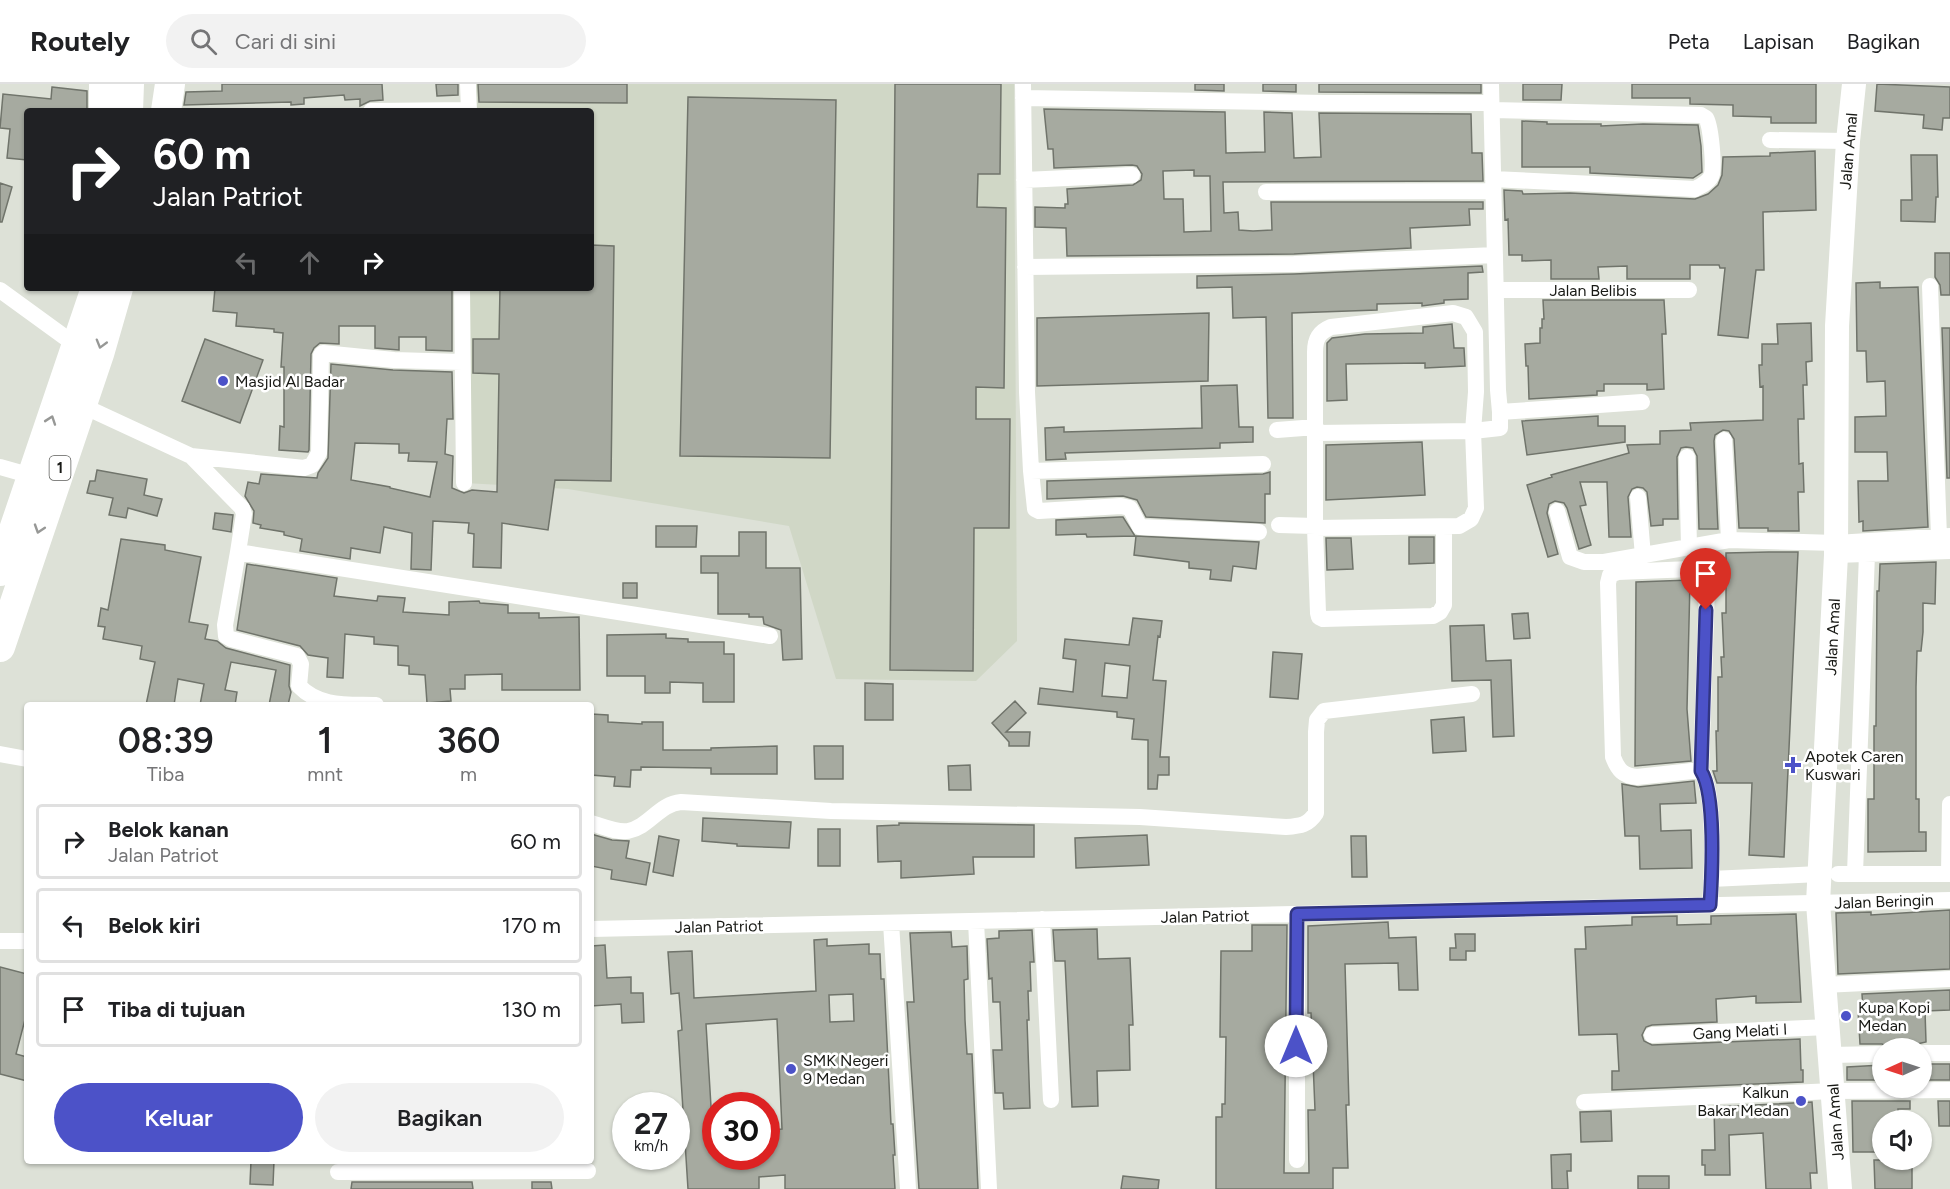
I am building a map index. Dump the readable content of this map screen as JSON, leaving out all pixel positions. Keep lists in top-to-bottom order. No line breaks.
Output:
{"streets":{"highway":["1"],"street":["Jalan Amal","Jalan Belibis","Jalan Beringin","Jalan Patriot","Gang Melati I"]},"crossings":[["Jalan Amal","Jalan Beringin"],["Jalan Amal","Jalan Patriot"],["Jalan Amal","Gang Melati I"],["Jalan Beringin","Jalan Patriot"]],"places":{"other":["Masjid Al Badar","Kupa Kopi Medan","SMK Negeri 9 Medan","Kalkun Bakar Medan"],"health":["Apotek Caren Kuswari"]},"north":"left","page":{"header":"Routely","search":"Cari di sini","nav":["Peta","Lapisan","Bagikan"],"turn":["60 m","Jalan Patriot"],"eta":["08:39","Tiba","1","mnt","360","m"],"list":[{"name":"Belok kanan","note":"Jalan Patriot","value":"60 m"},{"name":"Belok kiri","value":"170 m"},{"name":"Tiba di tujuan","value":"130 m"}],"buttons":["Keluar","Bagikan"],"speed":"27 km/h","limit":"30"}}
